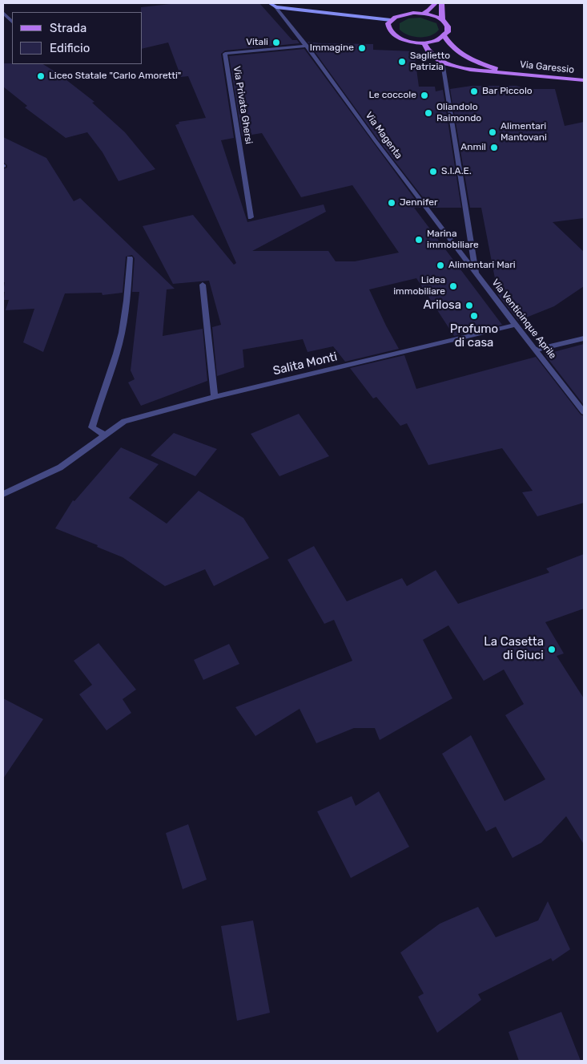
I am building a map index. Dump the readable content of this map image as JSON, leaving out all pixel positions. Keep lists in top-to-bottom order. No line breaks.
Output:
{"streets":{"main road":["Via Garessio"],"street":["Via Privata Ghersi","Via Magenta","Via Venticinque Aprile","Salita Monti"]},"crossings":[["Via Garessio","Via Venticinque Aprile"],["Via Privata Ghersi","Via Magenta"],["Via Magenta","Via Venticinque Aprile"],["Via Venticinque Aprile","Salita Monti"]],"places":["Vitali","Immagine","Saglietto Patrizia","Liceo Statale \"Carlo Amoretti\"","Bar Piccolo","Le coccole","Oliandolo Raimondo","Alimentari Mantovani","Anmil","S.I.A.E.","Jennifer","Marina immobiliare","Alimentari Mari","Lidea immobiliare","Arilosa","Profumo di casa","La Casetta di Giuci"],"legend":["Strada","Edificio"]}
